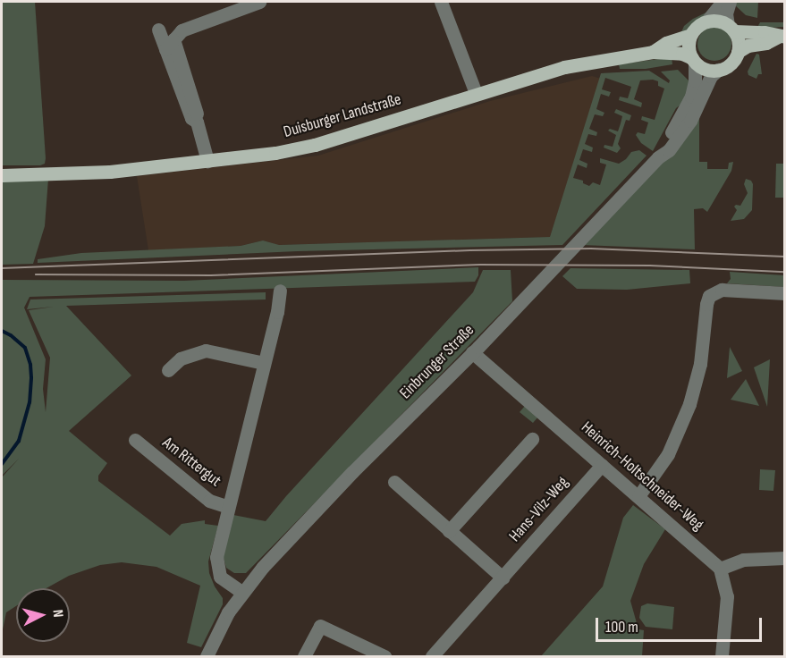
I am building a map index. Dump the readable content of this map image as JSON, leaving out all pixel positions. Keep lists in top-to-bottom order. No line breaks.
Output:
{"streets":{"main road":["Duisburger Landstraße"],"street":["Einbrunger Straße","Am Rittergut","Heinrich-Holtschneider-Weg","Hans-Vilz-Weg"]},"crossings":[["Duisburger Landstraße","Einbrunger Straße"],["Einbrunger Straße","Heinrich-Holtschneider-Weg"],["Heinrich-Holtschneider-Weg","Hans-Vilz-Weg"]],"scale_bar":"100 m","north":"right"}
